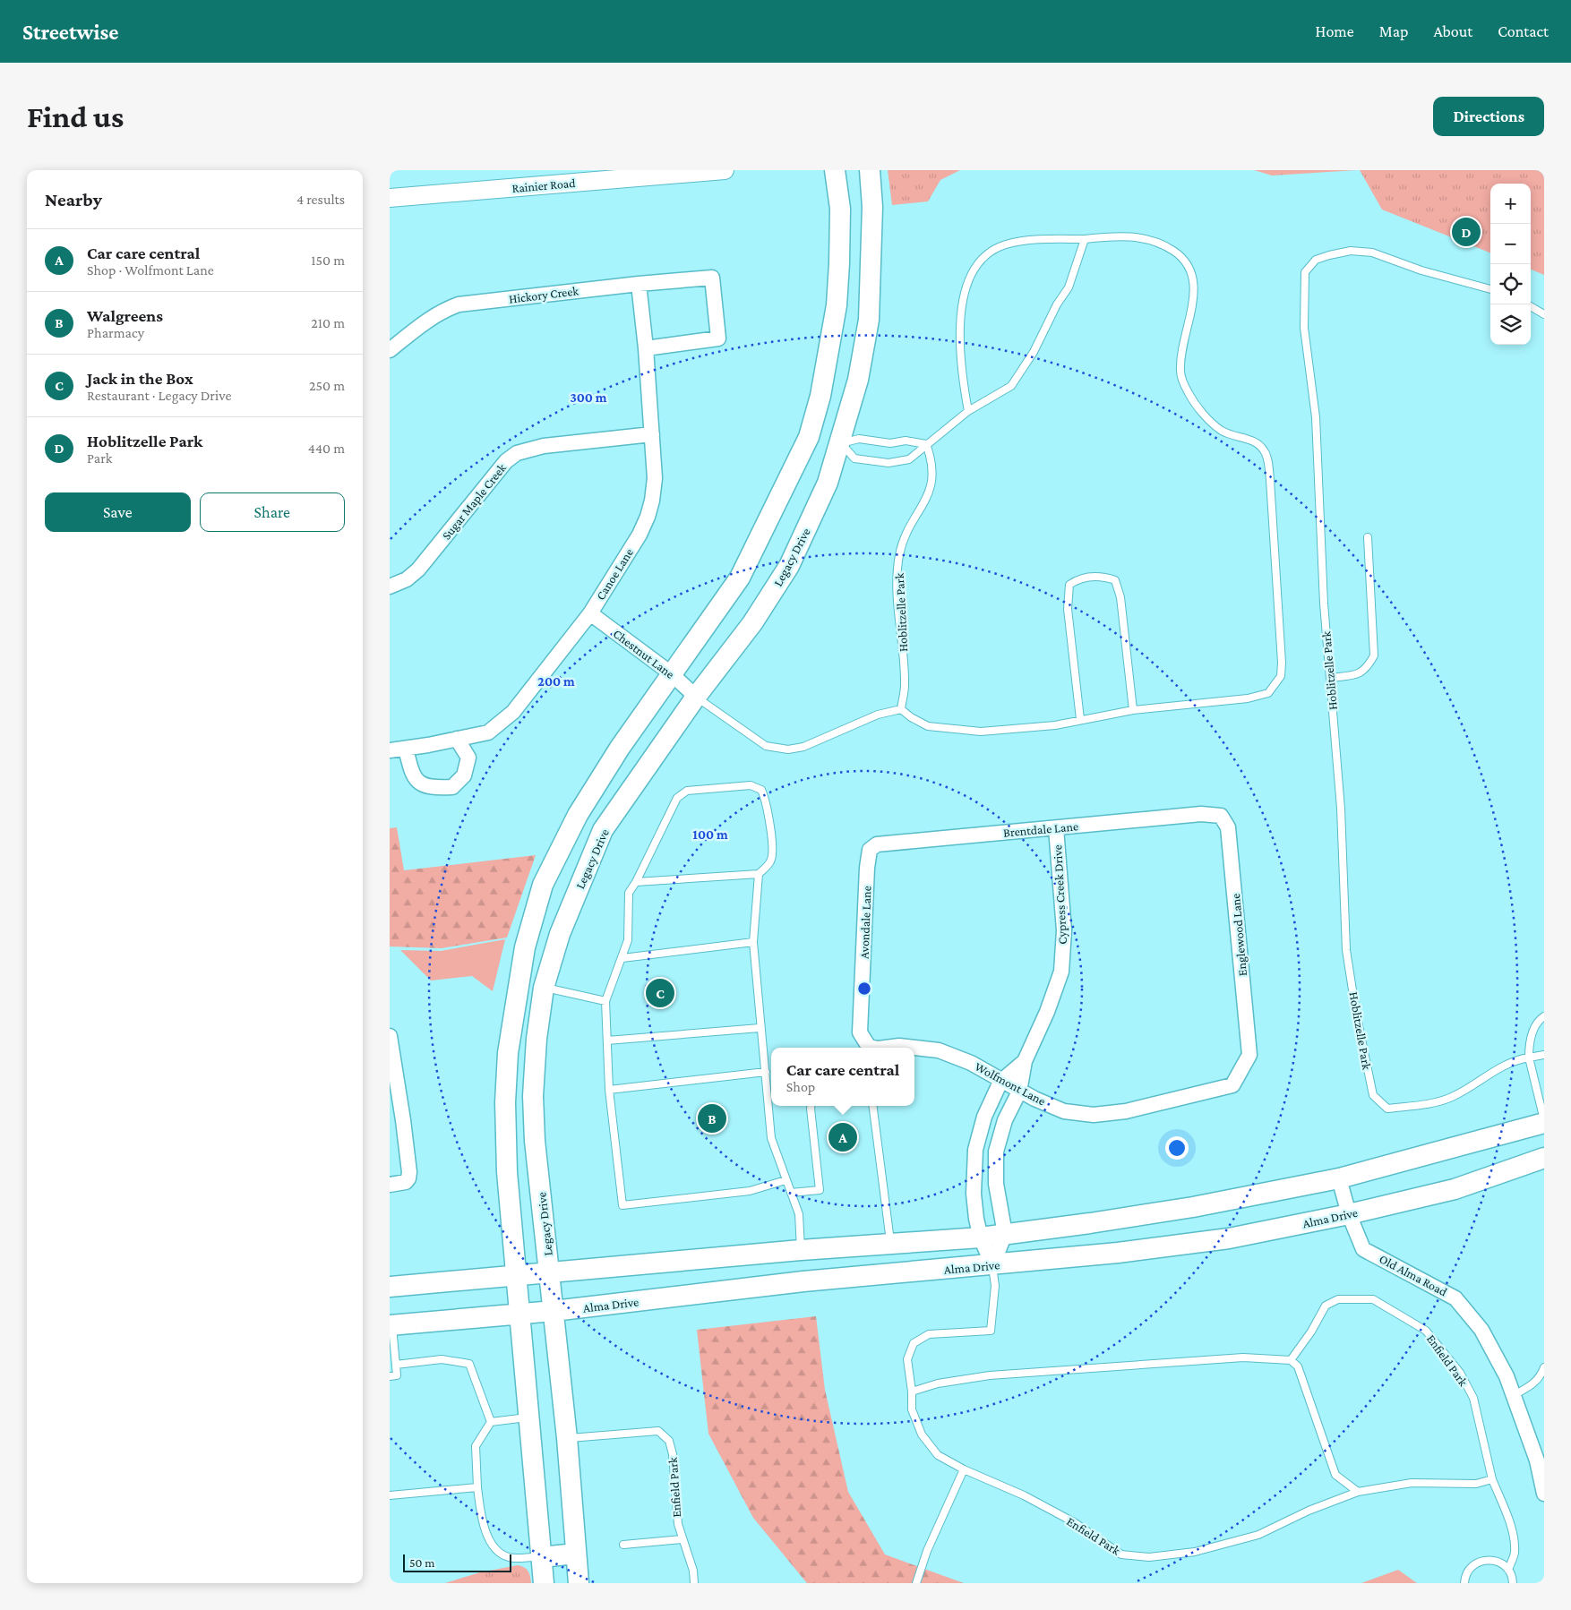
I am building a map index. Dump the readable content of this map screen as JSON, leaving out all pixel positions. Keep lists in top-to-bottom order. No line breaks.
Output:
{"streets":{"main road":["Legacy Drive","Alma Drive"],"street":["Rainier Road","Hickory Creek","Sugar Maple Creek","Canoe Lane","Chestnut Lane","Brentdale Lane","Cypress Creek Drive","Avondale Lane","Englewood Lane","Wolfmont Lane","Old Alma Road"],"lane":["Hoblitzelle Park","Enfield Park"]},"crossings":[["Hickory Creek","Canoe Lane"],["Sugar Maple Creek","Canoe Lane"],["Legacy Drive","Chestnut Lane"],["Legacy Drive","Alma Drive"],["Legacy Drive","Enfield Park"],["Canoe Lane","Chestnut Lane"],["Brentdale Lane","Cypress Creek Drive"],["Brentdale Lane","Avondale Lane"],["Brentdale Lane","Englewood Lane"],["Cypress Creek Drive","Wolfmont Lane"],["Cypress Creek Drive","Alma Drive"],["Cypress Creek Drive","Enfield Park"],["Avondale Lane","Wolfmont Lane"],["Englewood Lane","Wolfmont Lane"],["Alma Drive","Old Alma Road"],["Alma Drive","Enfield Park"]],"scale_bar":"50 m","page":{"header":"Streetwise","nav":["Home","Map","About","Contact"],"buttons":["Directions",["Save","Share"]],"title":"Find us","heading":["Nearby","4 results"],"map_buttons":["+","−"],"pins":["D","C","B","A"],"list":[{"mark":"A","name":"Car care central","note":"Shop · Wolfmont Lane","value":"150 m"},{"mark":"B","name":"Walgreens","note":"Pharmacy","value":"210 m"},{"mark":"C","name":"Jack in the Box","note":"Restaurant · Legacy Drive","value":"250 m"},{"mark":"D","name":"Hoblitzelle Park","note":"Park","value":"440 m"}],"popup":["Car care central","Shop"],"scale":"50 m"},"rings":["300 m","200 m","100 m"]}
